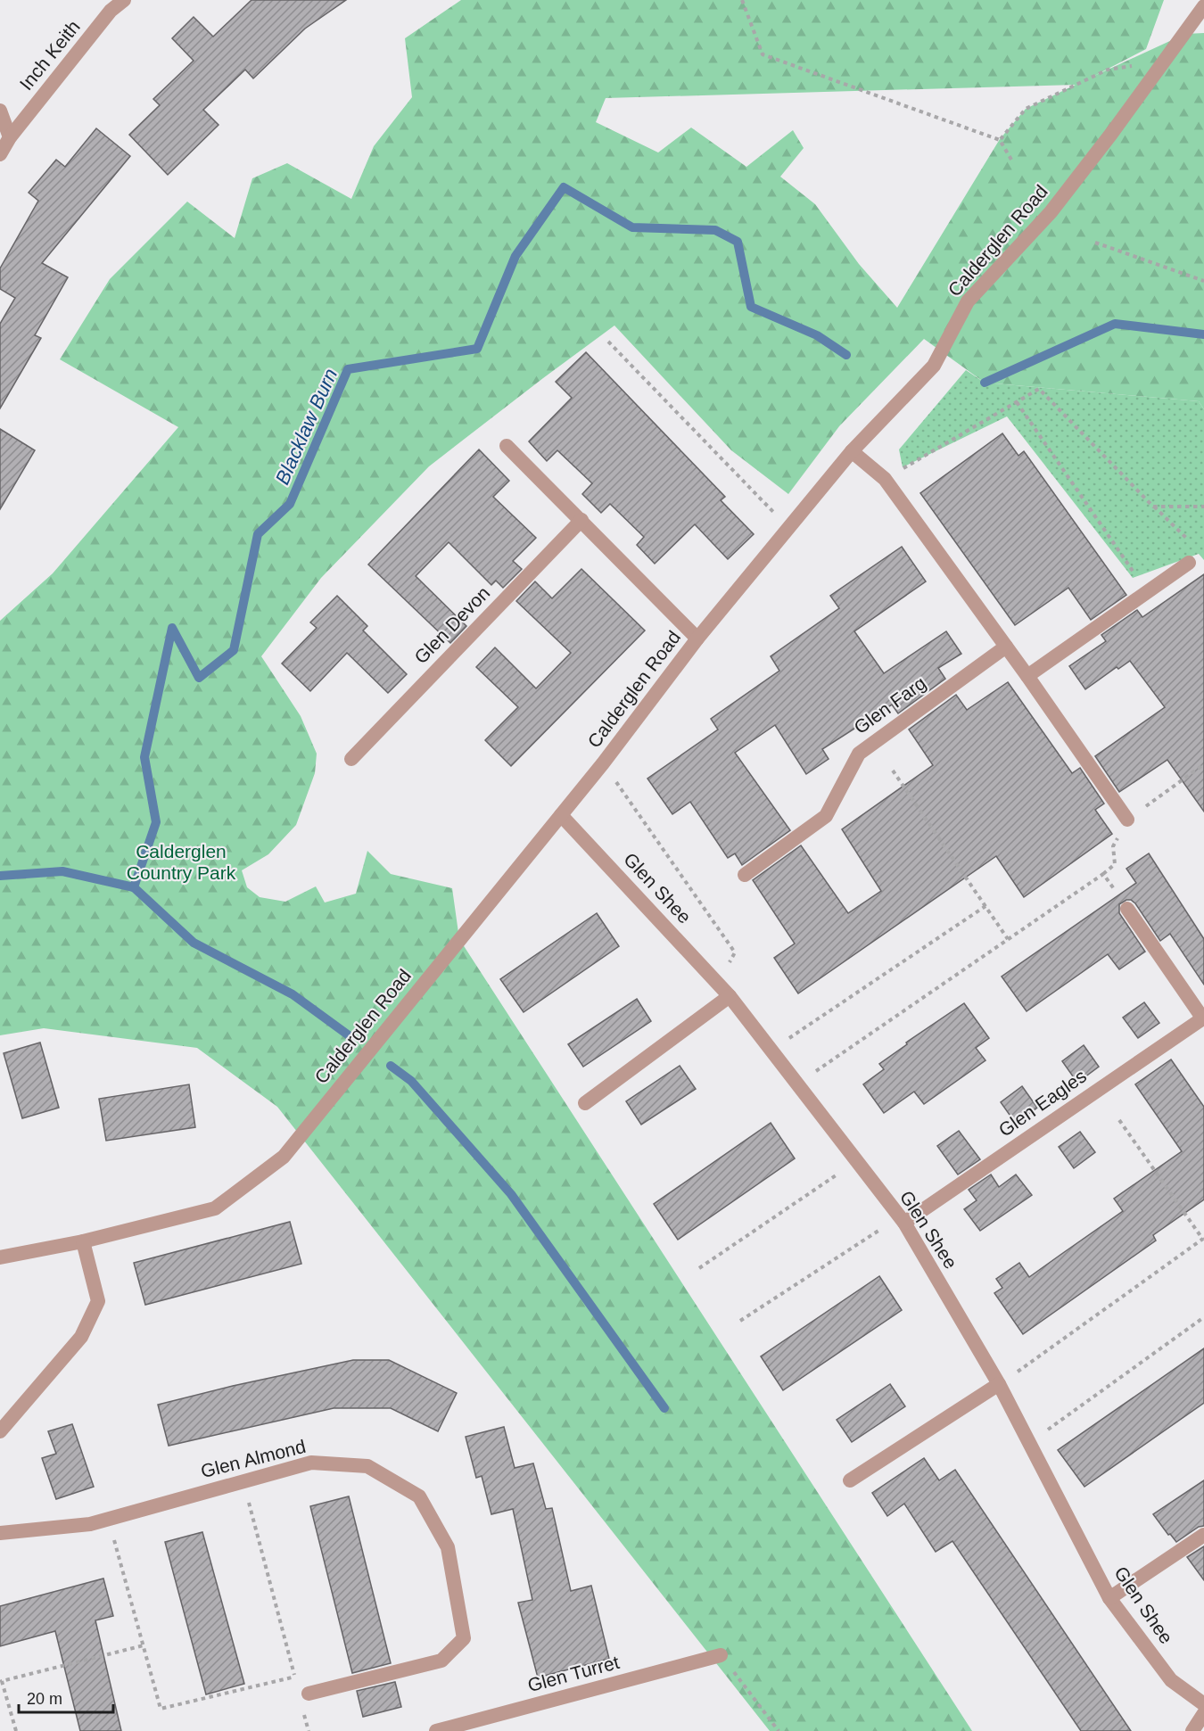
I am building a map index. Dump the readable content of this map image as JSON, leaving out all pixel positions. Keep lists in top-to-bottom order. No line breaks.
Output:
{"streets":{"street":["Inch Keith","Calderglen Road","Glen Devon","Glen Farg","Glen Shee","Glen Eagles","Glen Almond","Glen Turret"]},"crossings":[["Calderglen Road","Glen Shee"],["Glen Shee","Glen Eagles"]],"water":["Blacklaw Burn"],"parks":["Calderglen Country Park"],"scale_bar":"20 m"}
